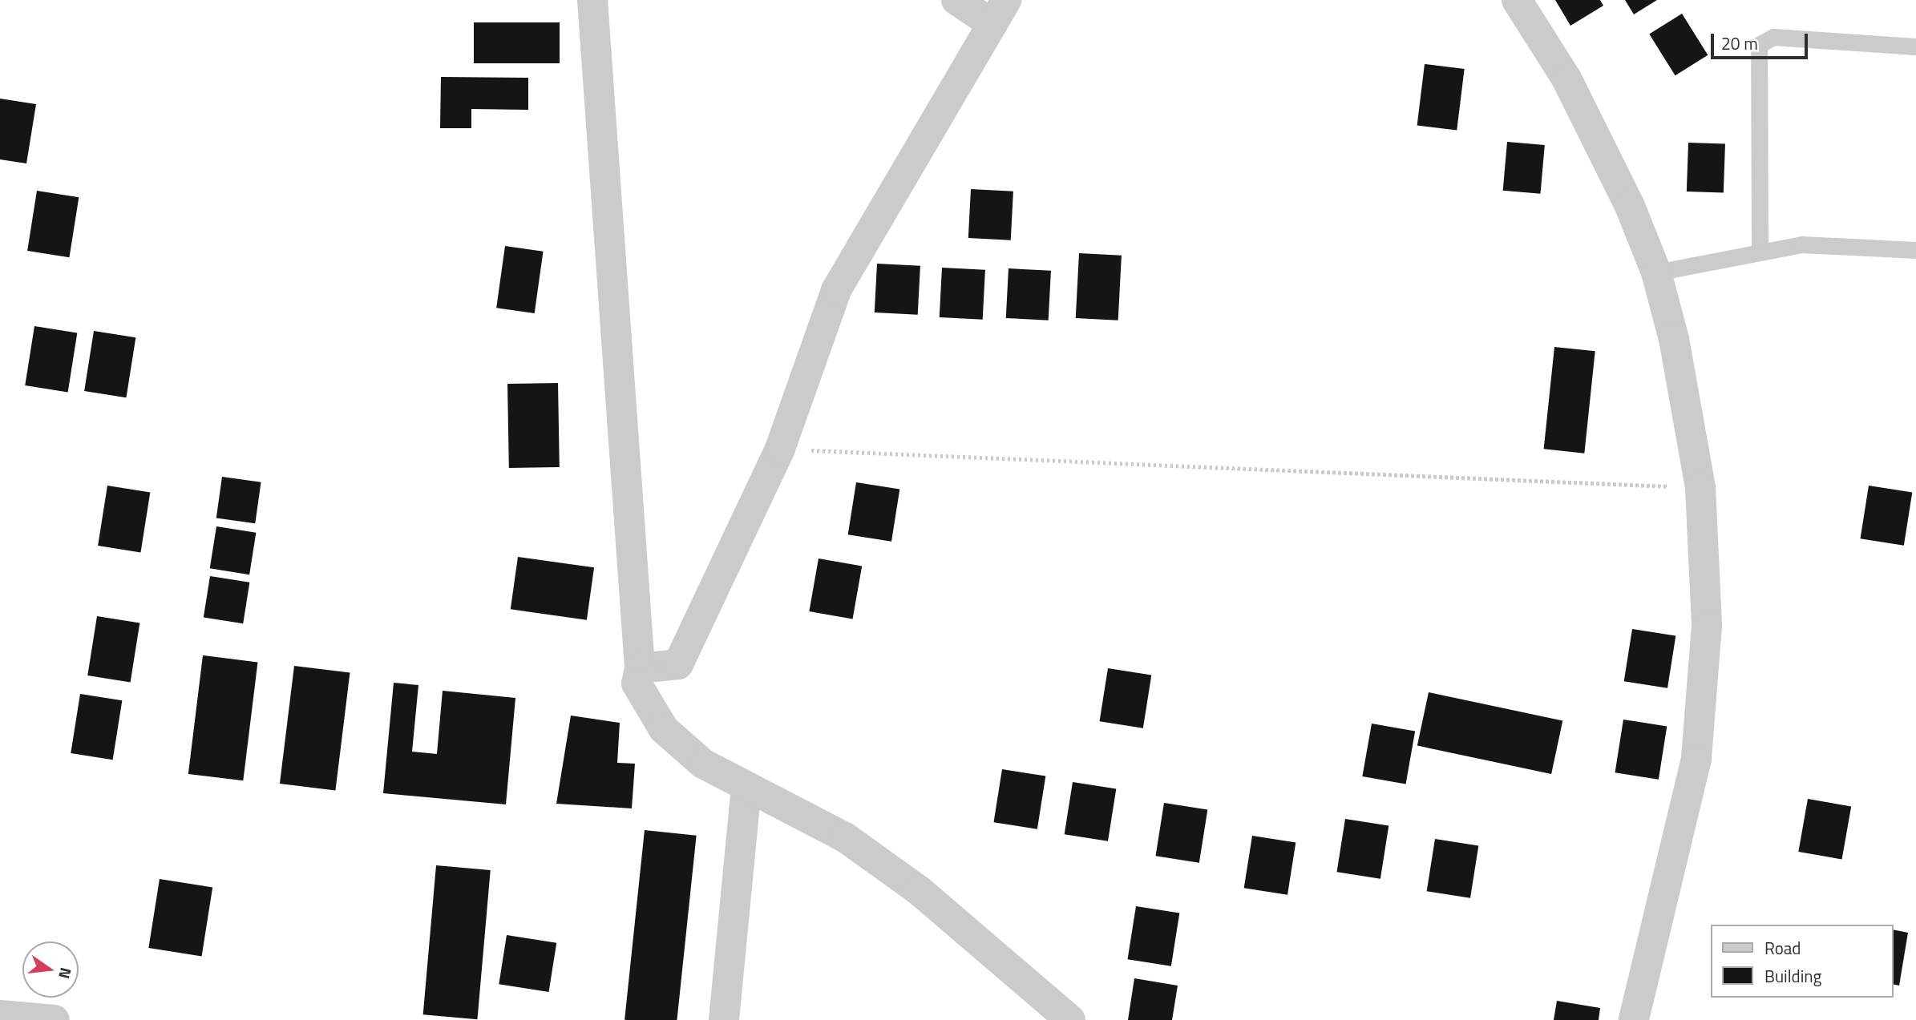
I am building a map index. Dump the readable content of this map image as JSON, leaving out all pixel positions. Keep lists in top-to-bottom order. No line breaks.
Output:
{"legend":["Road","Building"],"scale_bar":"20 m","north":"right"}
